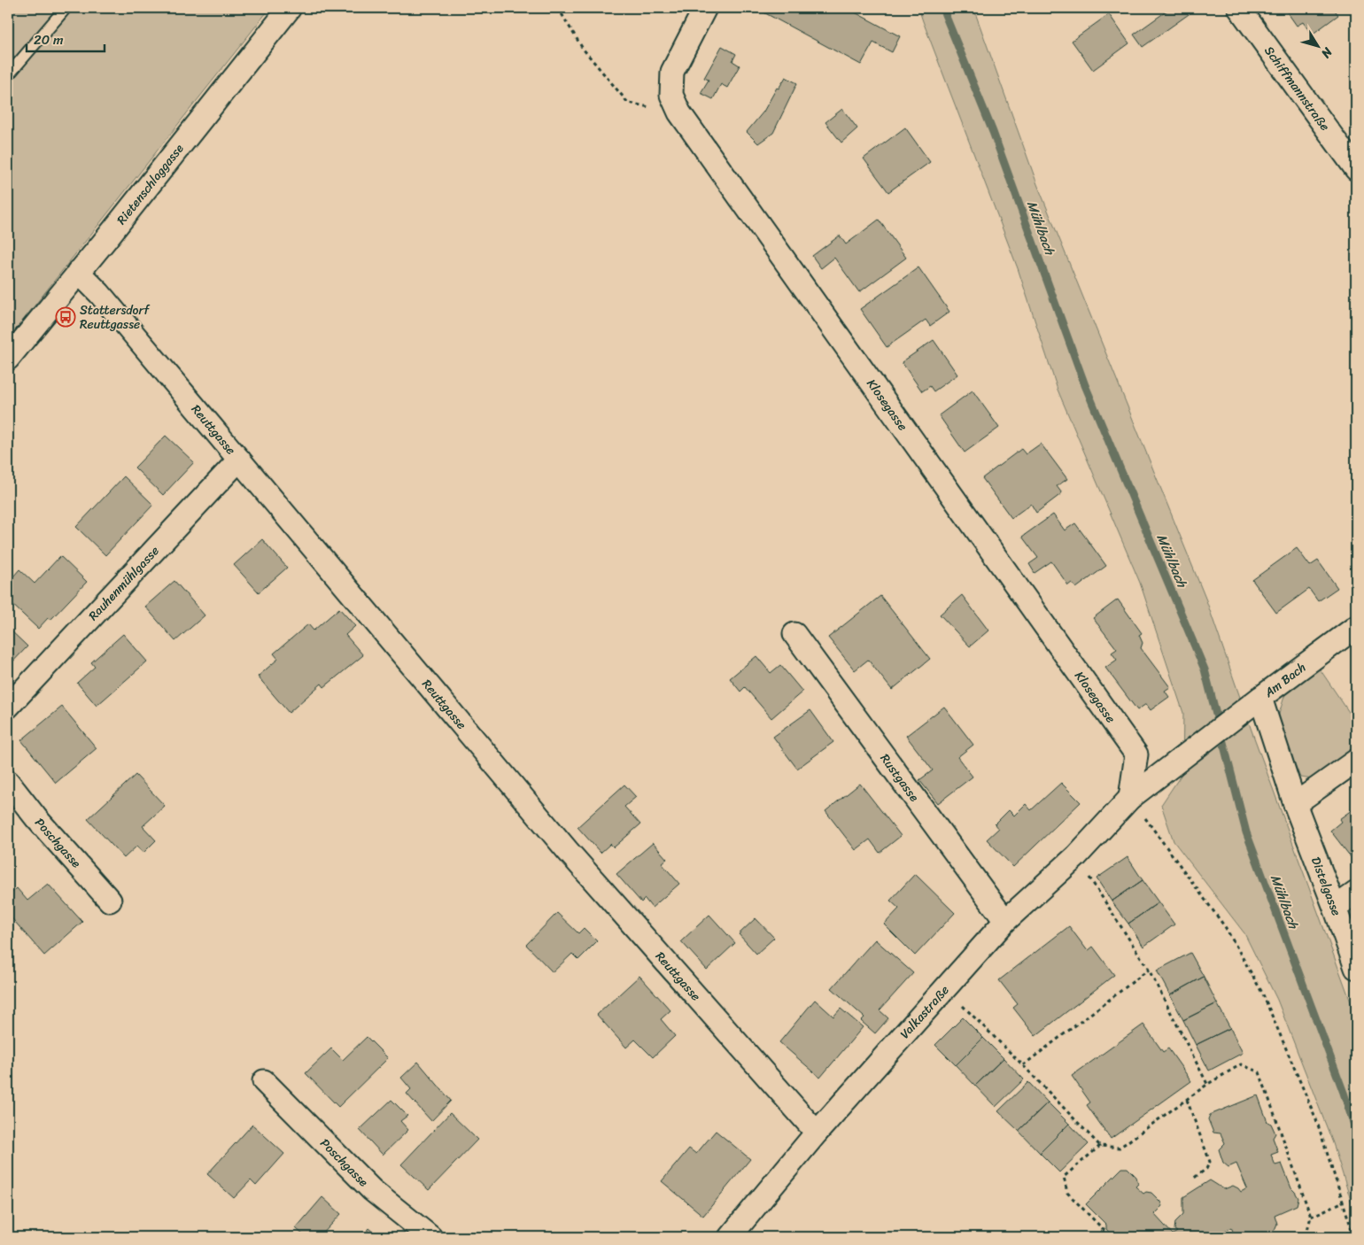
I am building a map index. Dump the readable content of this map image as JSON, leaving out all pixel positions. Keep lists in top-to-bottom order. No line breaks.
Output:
{"streets":{"street":["Schiffmannstraße","Rietenschlaggasse","Klosegasse","Reuttgasse","Rauhenmühlgasse","Am Bach","Rustgasse","Poschgasse","Distelgasse","Valkastraße"]},"crossings":[["Rietenschlaggasse","Reuttgasse"],["Klosegasse","Valkastraße"],["Reuttgasse","Rauhenmühlgasse"],["Reuttgasse","Valkastraße"],["Am Bach","Distelgasse"],["Am Bach","Valkastraße"],["Rustgasse","Valkastraße"]],"water":["Mühlbach"],"places":{"bus stop":["Stattersdorf Reuttgasse"]},"scale_bar":"20 m","north":"bottom right"}
